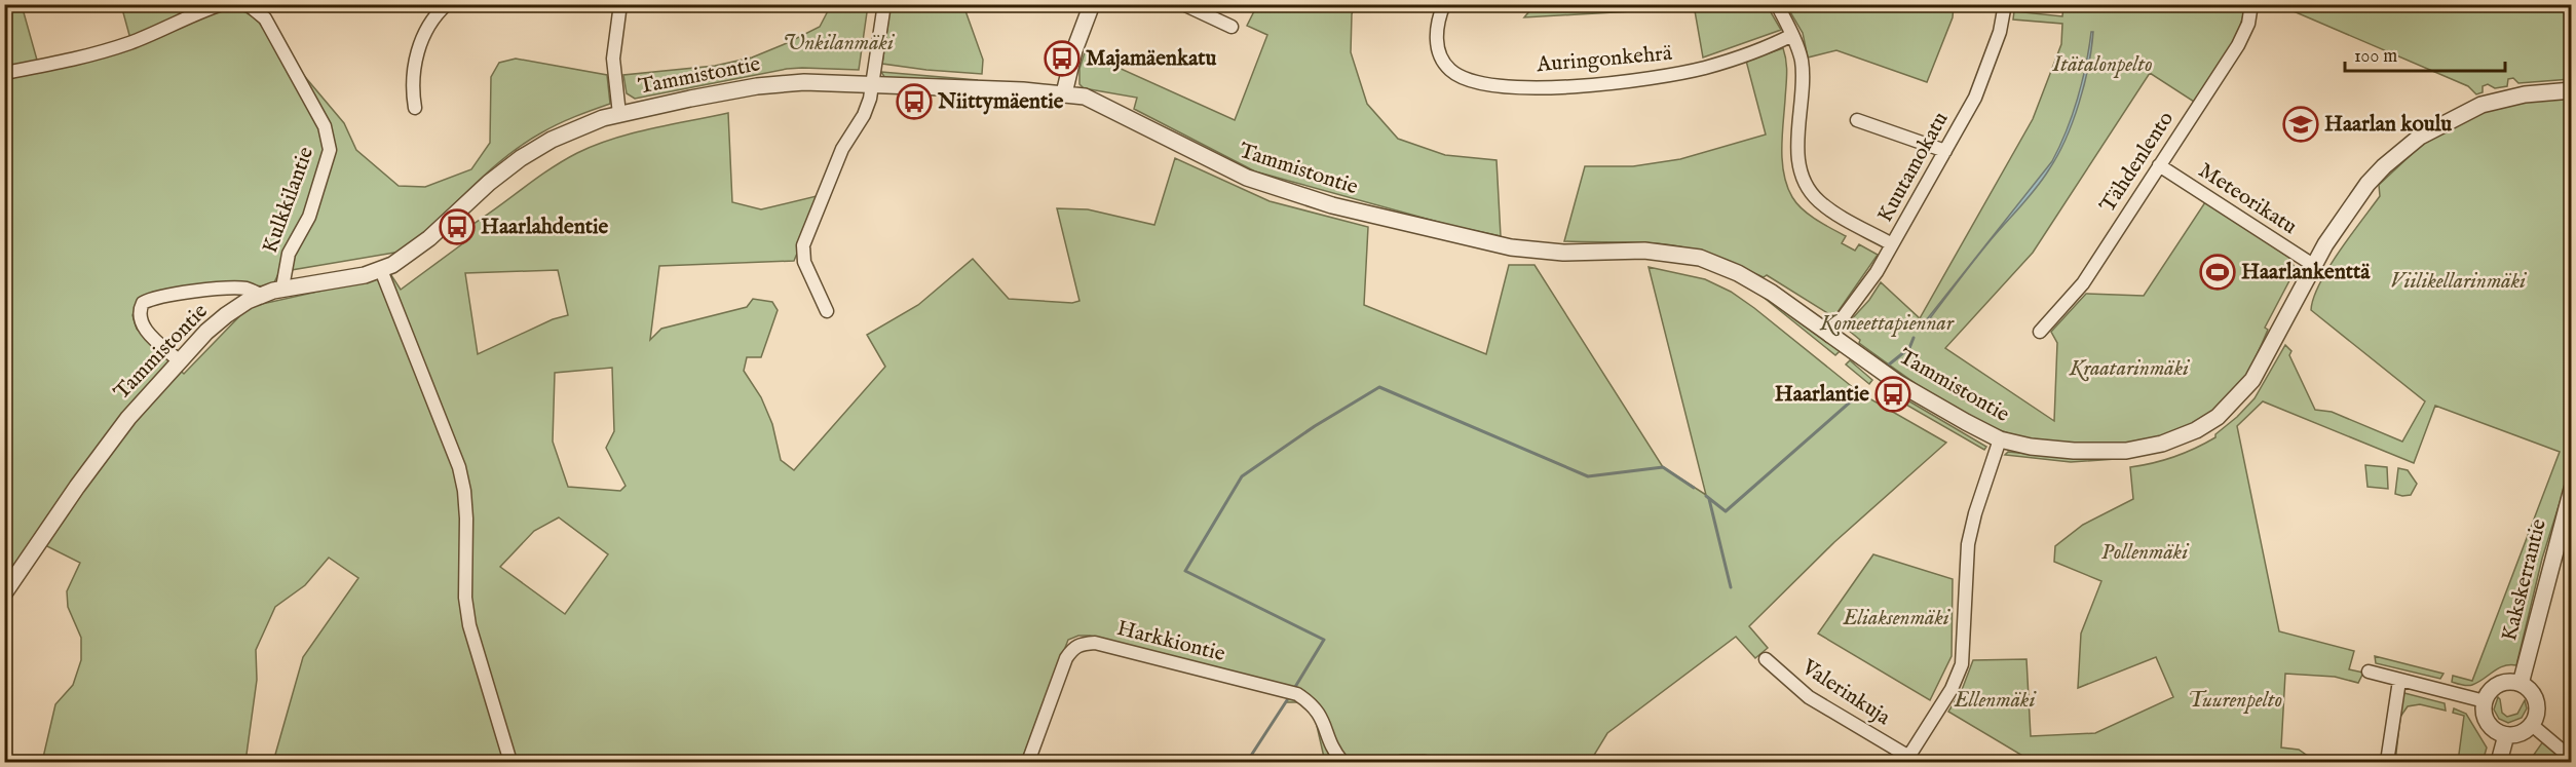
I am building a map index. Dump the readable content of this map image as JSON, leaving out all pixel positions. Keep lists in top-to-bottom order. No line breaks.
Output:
{"streets":{"street":["Auringonkehrä","Tammistontie","Tähdenlento","Kuutamokatu","Meteorikatu","Kulkkilantie","Kakskerrantie","Harkkiontie","Valerinkuja"]},"crossings":[["Tammistontie","Kuutamokatu"],["Tammistontie","Meteorikatu"],["Tammistontie","Kulkkilantie"],["Tähdenlento","Meteorikatu"]],"parks":["Unkilanmäki","Itätalonpelto","Viilikellarinmäki","Komeettapiennar","Kraatarinmäki","Pollenmäki","Eliaksenmäki","Ellenmäki","Tuurenpelto"],"places":{"bus stop":["Majamäenkatu","Niittymäentie","Haarlahdentie","Haarlantie"],"school or university":["Haarlan koulu"],"sports":["Haarlankenttä"]},"scale_bar":"100 m"}
